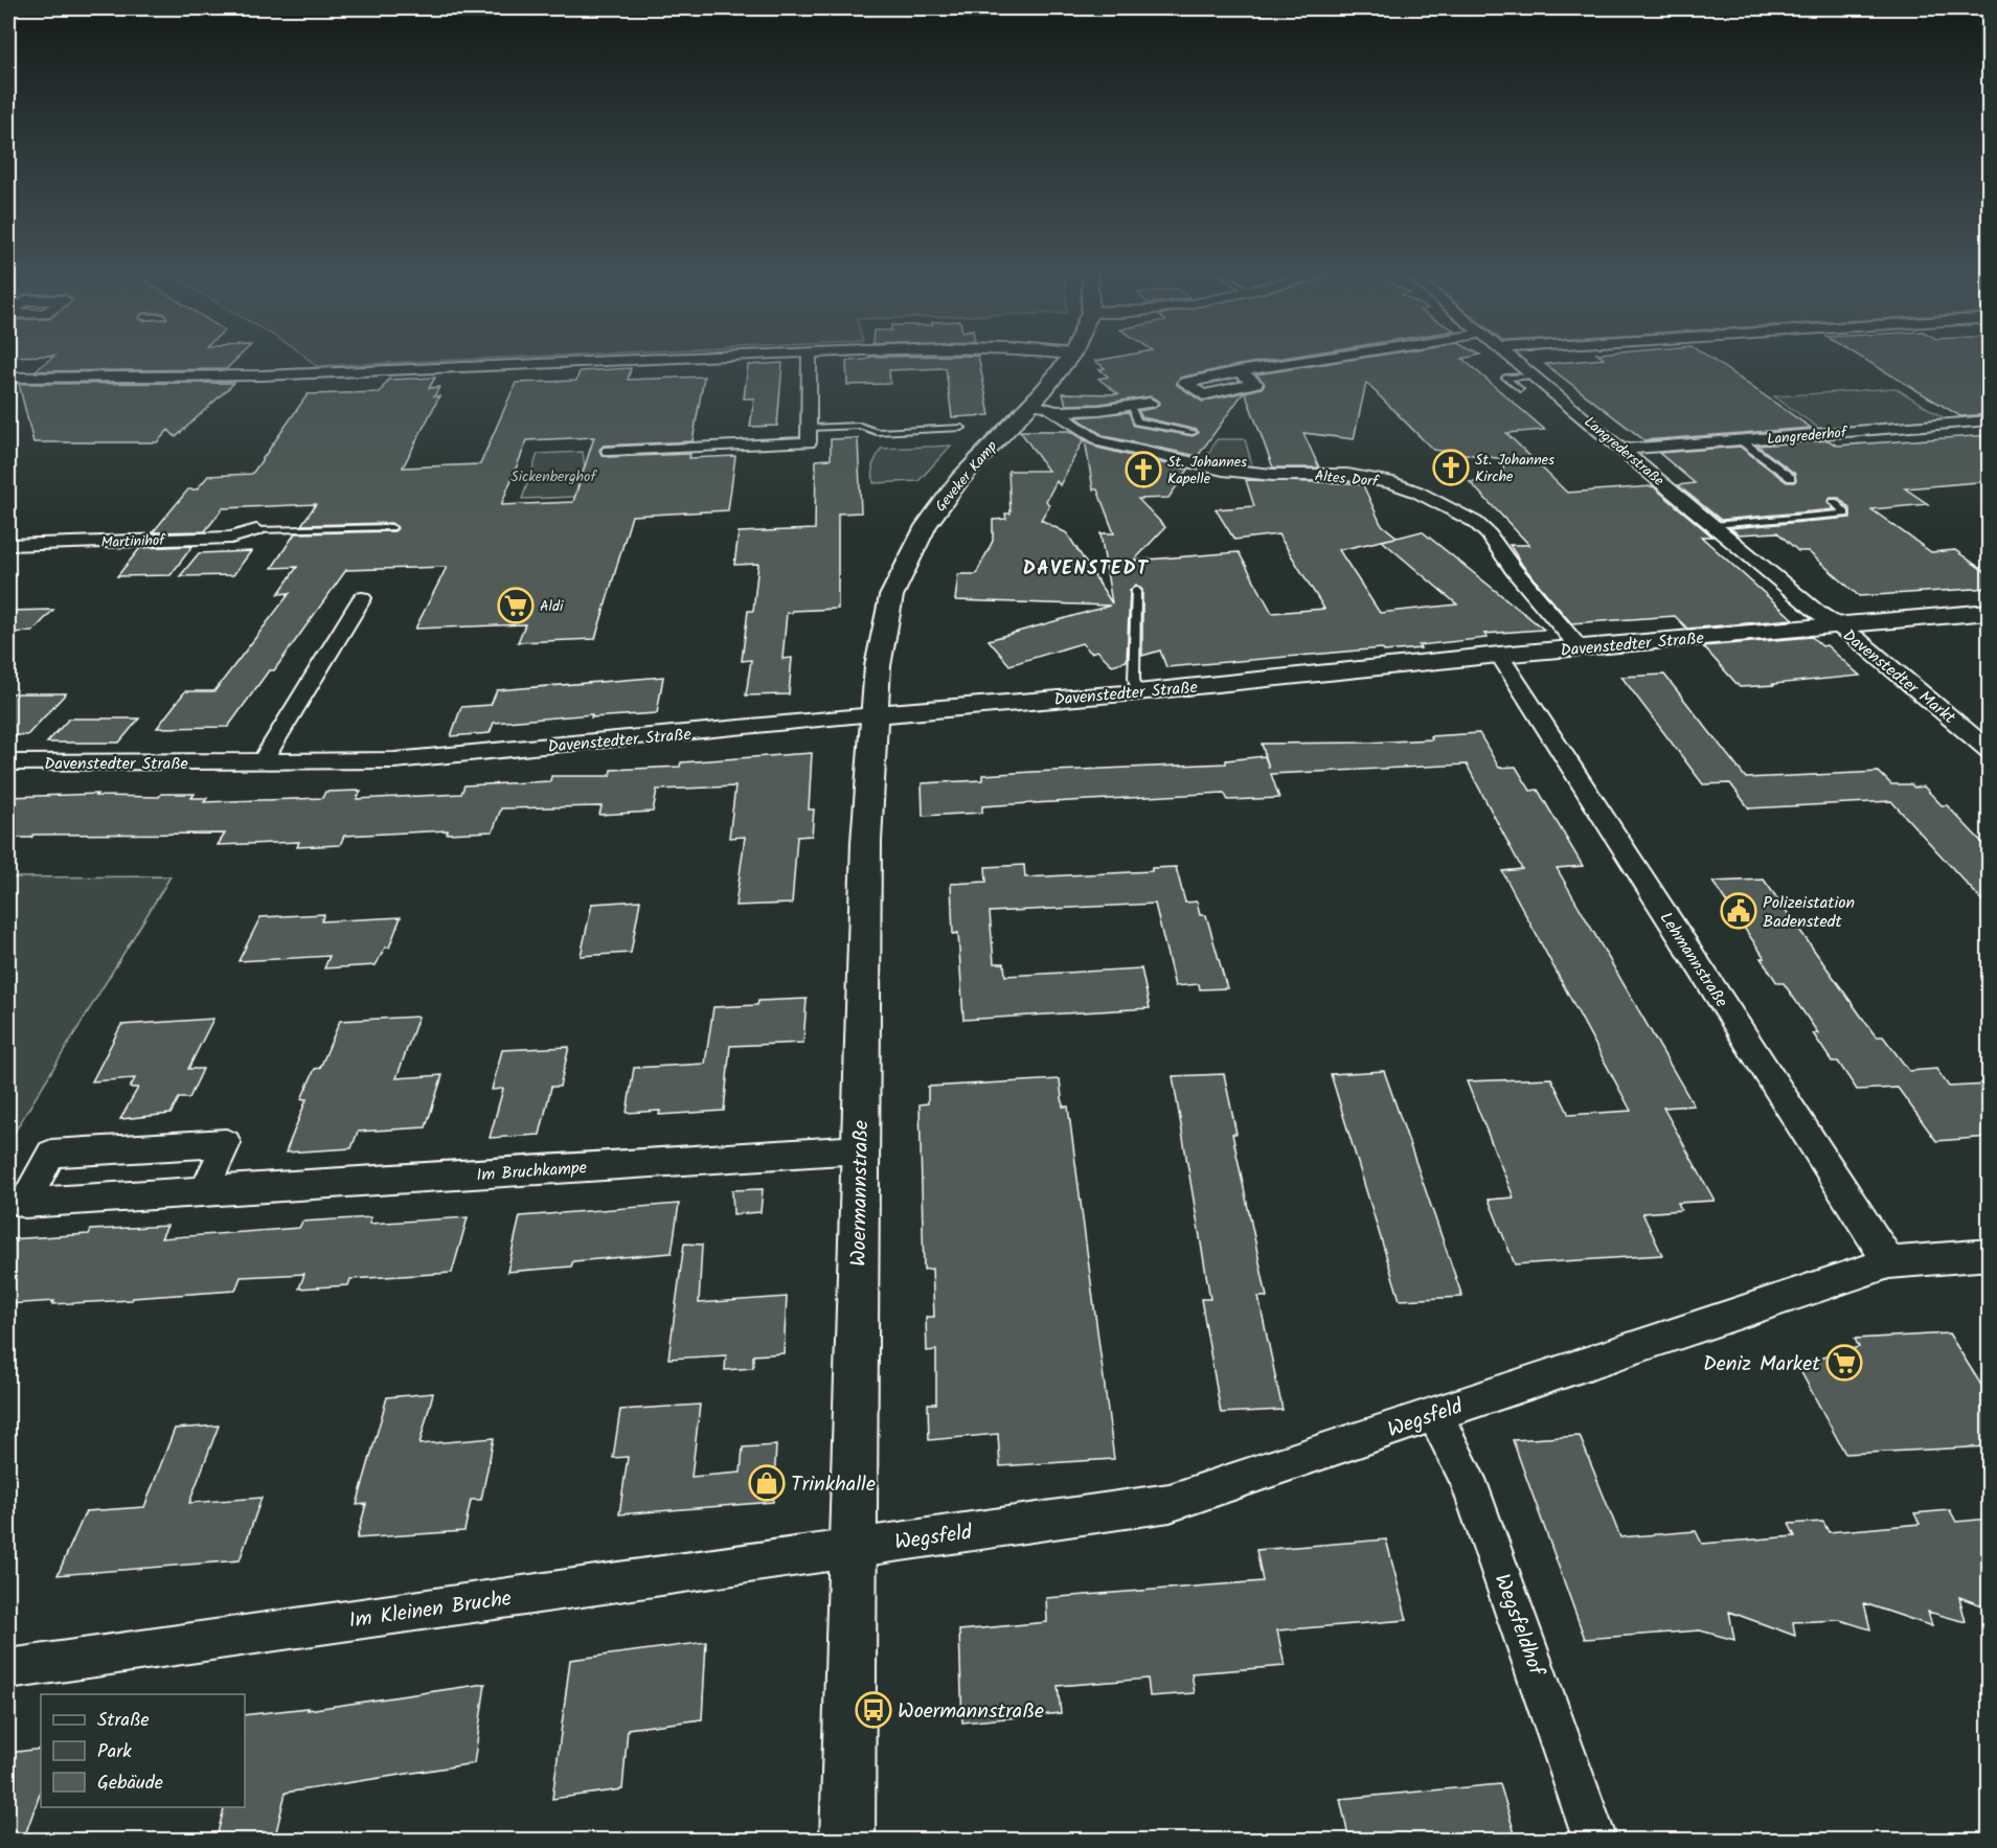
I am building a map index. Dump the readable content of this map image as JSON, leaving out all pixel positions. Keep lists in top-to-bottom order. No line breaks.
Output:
{"streets":{"street":["Langrederhof","Langrederstraße","Geveker Kamp","Altes Dorf","Martinihof","Davenstedter Straße","Davenstedter Markt","Lehmannstraße","Im Bruchkampe","Woermannstraße","Wegsfeld","Im Kleinen Bruche","Wegsfeldhof"]},"crossings":[["Langrederhof","Langrederstraße"],["Langrederstraße","Davenstedter Straße"],["Langrederstraße","Davenstedter Markt"],["Geveker Kamp","Altes Dorf"],["Geveker Kamp","Davenstedter Straße"],["Geveker Kamp","Woermannstraße"],["Altes Dorf","Davenstedter Straße"],["Davenstedter Straße","Davenstedter Markt"],["Davenstedter Straße","Lehmannstraße"],["Davenstedter Straße","Woermannstraße"],["Lehmannstraße","Wegsfeld"],["Im Bruchkampe","Woermannstraße"],["Woermannstraße","Wegsfeld"],["Woermannstraße","Im Kleinen Bruche"],["Wegsfeld","Im Kleinen Bruche"],["Wegsfeld","Wegsfeldhof"]],"districts":["DAVENSTEDT"],"parks":["Sickenberghof"],"places":{"church":["St. Johannes Kirche","St. Johannes Kapelle"],"supermarket":["Aldi","Deniz Market"],"public building":["Polizeistation Badenstedt"],"shop":["Trinkhalle"],"bus stop":["Woermannstraße"]},"legend":["Straße","Park","Gebäude"]}
